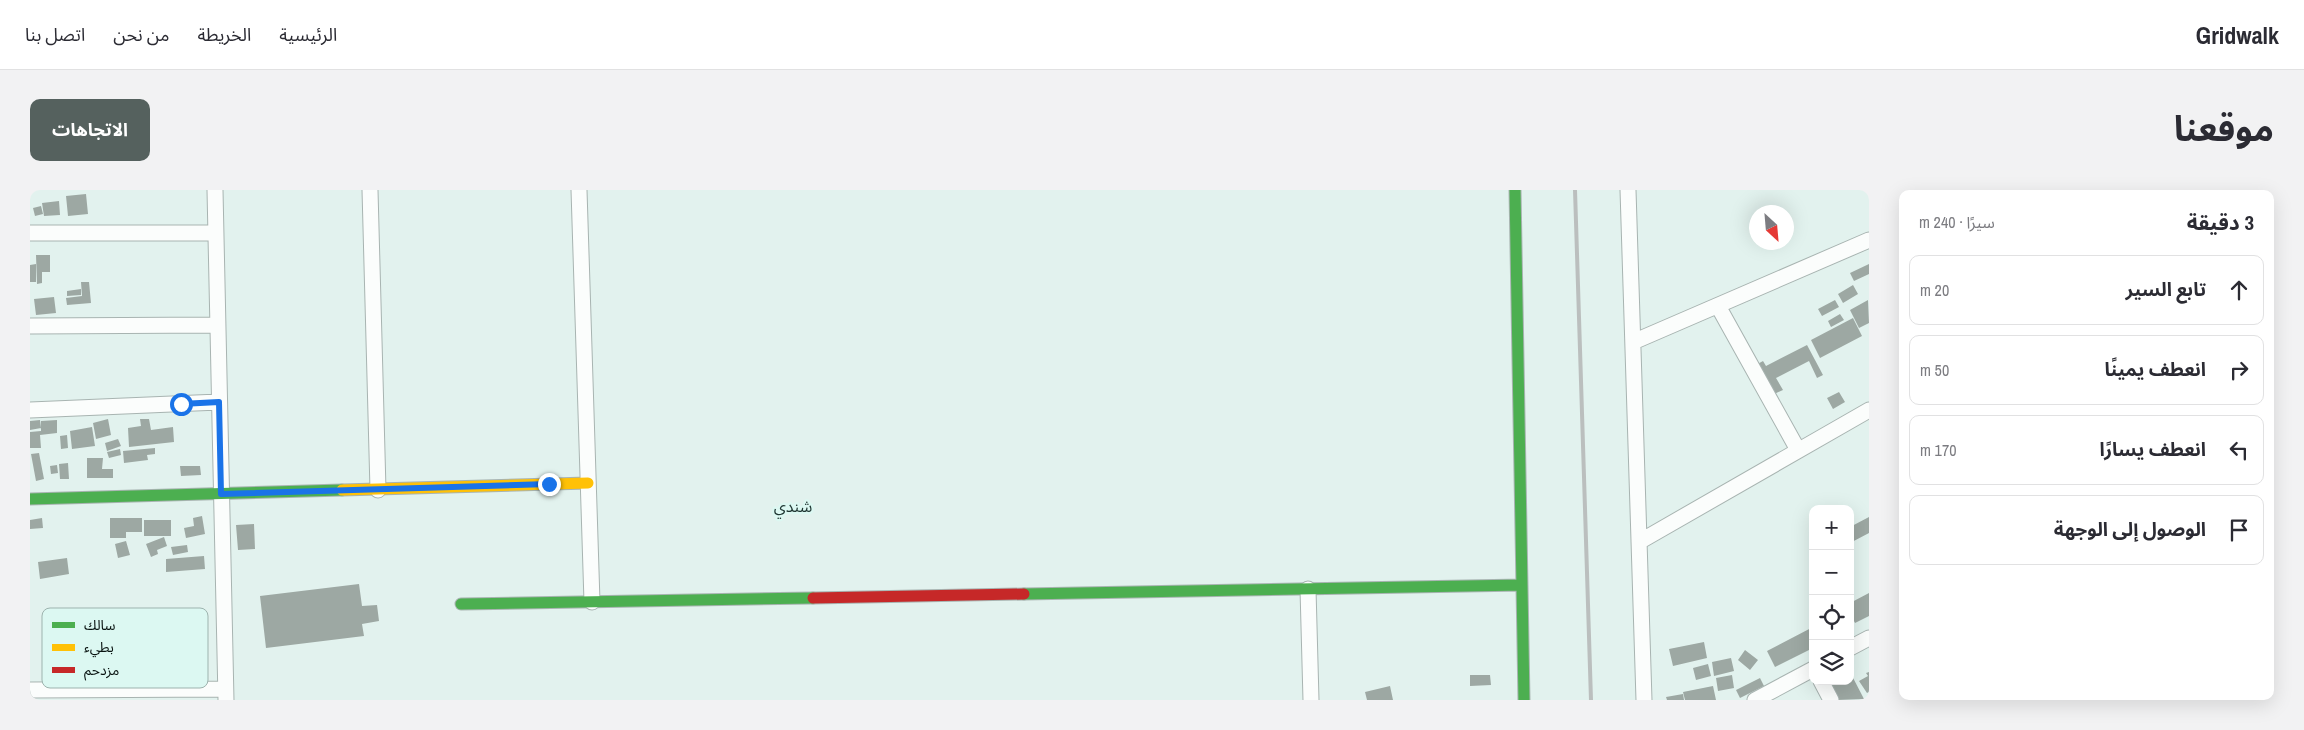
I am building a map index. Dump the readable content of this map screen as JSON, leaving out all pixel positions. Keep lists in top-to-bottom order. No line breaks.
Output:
{"districts":["شندي"],"legend":["سالك","بطيء","مزدحم"],"north":"bottom right","page":{"header":"Gridwalk","nav":["الرئيسية","الخريطة","من نحن","اتصل بنا"],"title":"موقعنا","buttons":"الاتجاهات","heading":["3 دقيقة","سيرًا · 240 m"],"list":[["تابع السير","20 m"],["انعطف يمينًا","50 m"],["انعطف يسارًا","170 m"],"الوصول إلى الوجهة"],"map_buttons":["+","−"]}}
